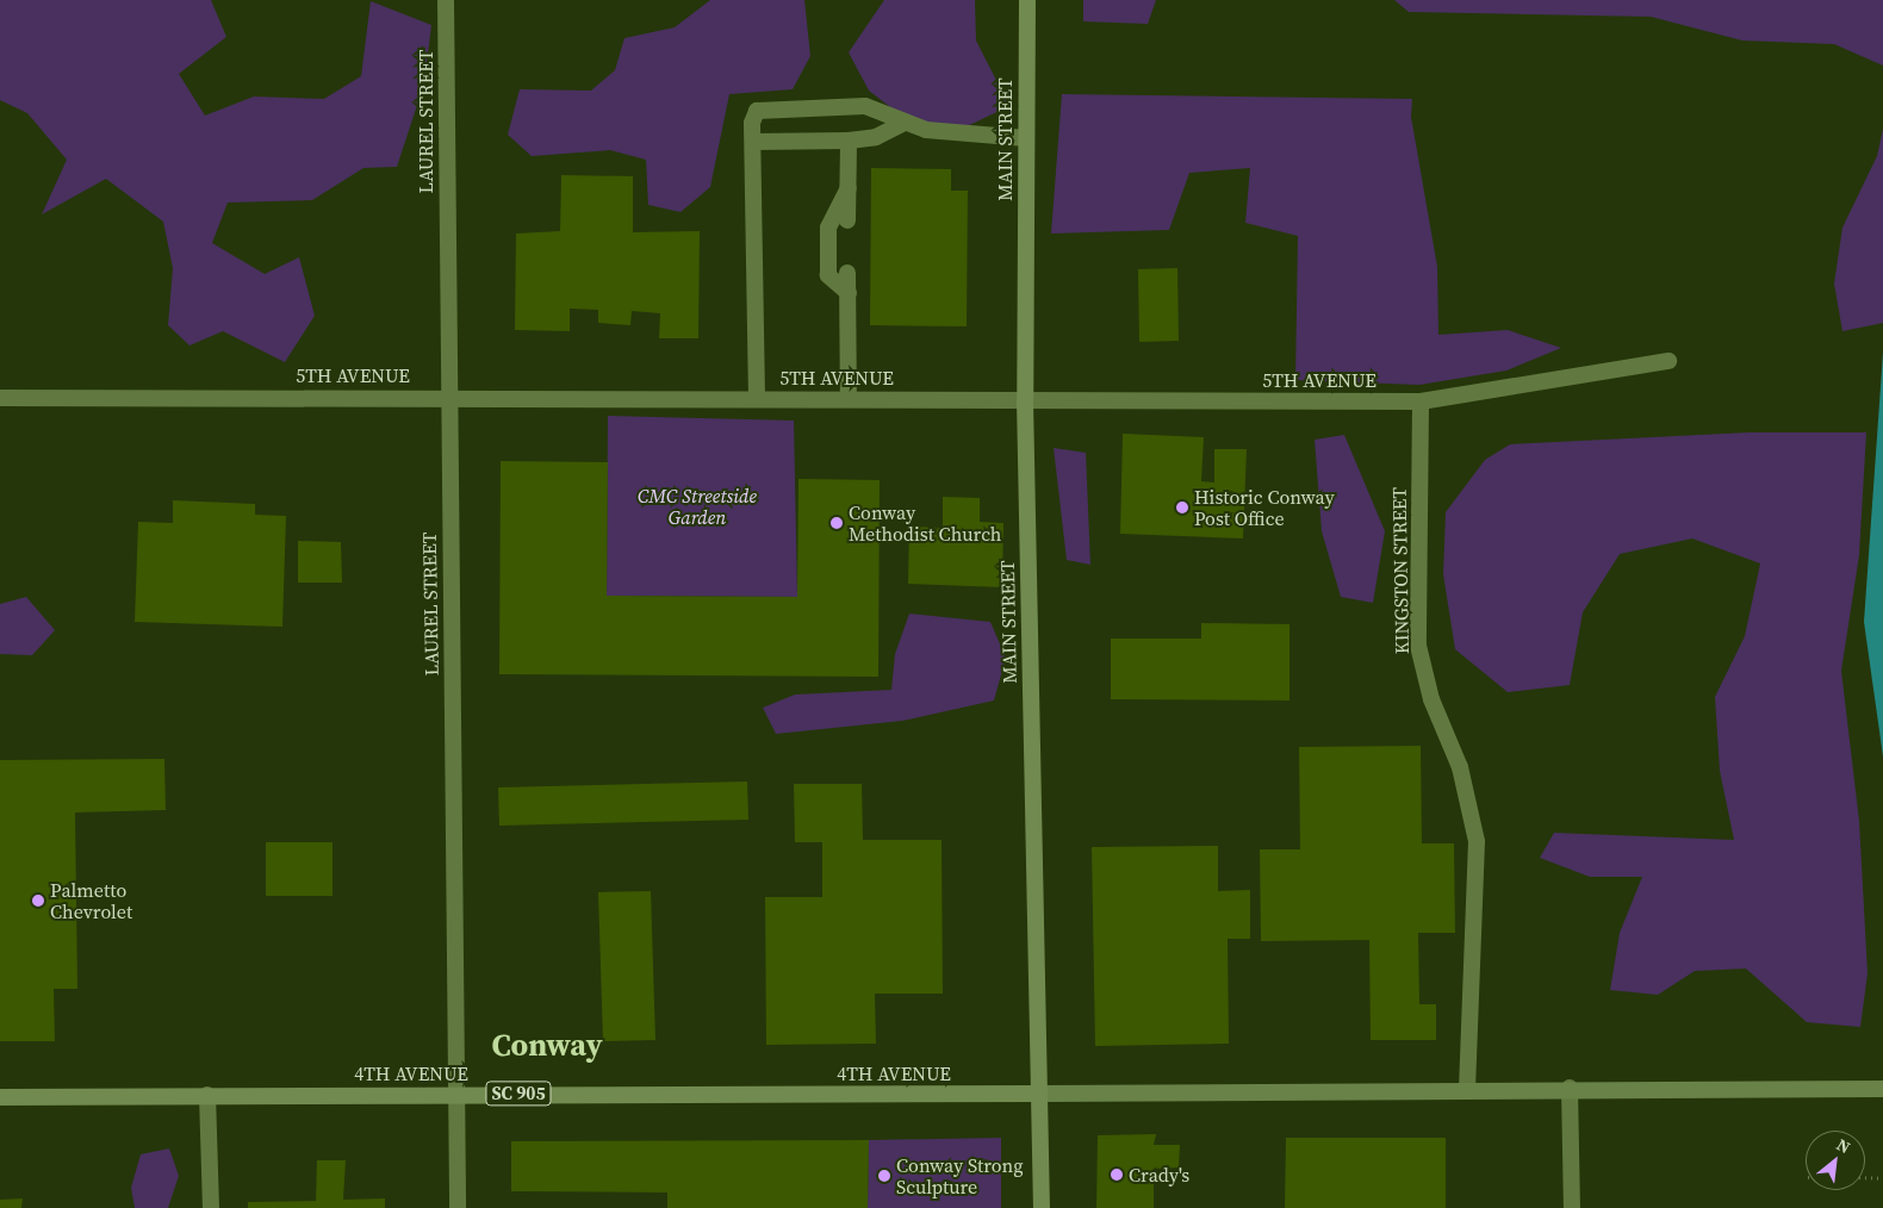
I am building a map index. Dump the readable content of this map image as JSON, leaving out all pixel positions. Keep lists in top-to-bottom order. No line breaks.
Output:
{"streets":{"main road":["MAIN STREET","4TH AVENUE","SC 905"],"street":["LAUREL STREET","5TH AVENUE","KINGSTON STREET"]},"crossings":[["LAUREL STREET","5TH AVENUE"],["LAUREL STREET","4TH AVENUE"],["MAIN STREET","5TH AVENUE"],["MAIN STREET","4TH AVENUE"],["MAIN STREET","SC 905"],["5TH AVENUE","KINGSTON STREET"],["KINGSTON STREET","SC 905"],["4TH AVENUE","SC 905"]],"districts":["Conway"],"parks":["CMC Streetside Garden"],"places":["Historic Conway Post Office","Conway Methodist Church","Palmetto Chevrolet","Crady's","Conway Strong Sculpture"],"north":"top right"}
